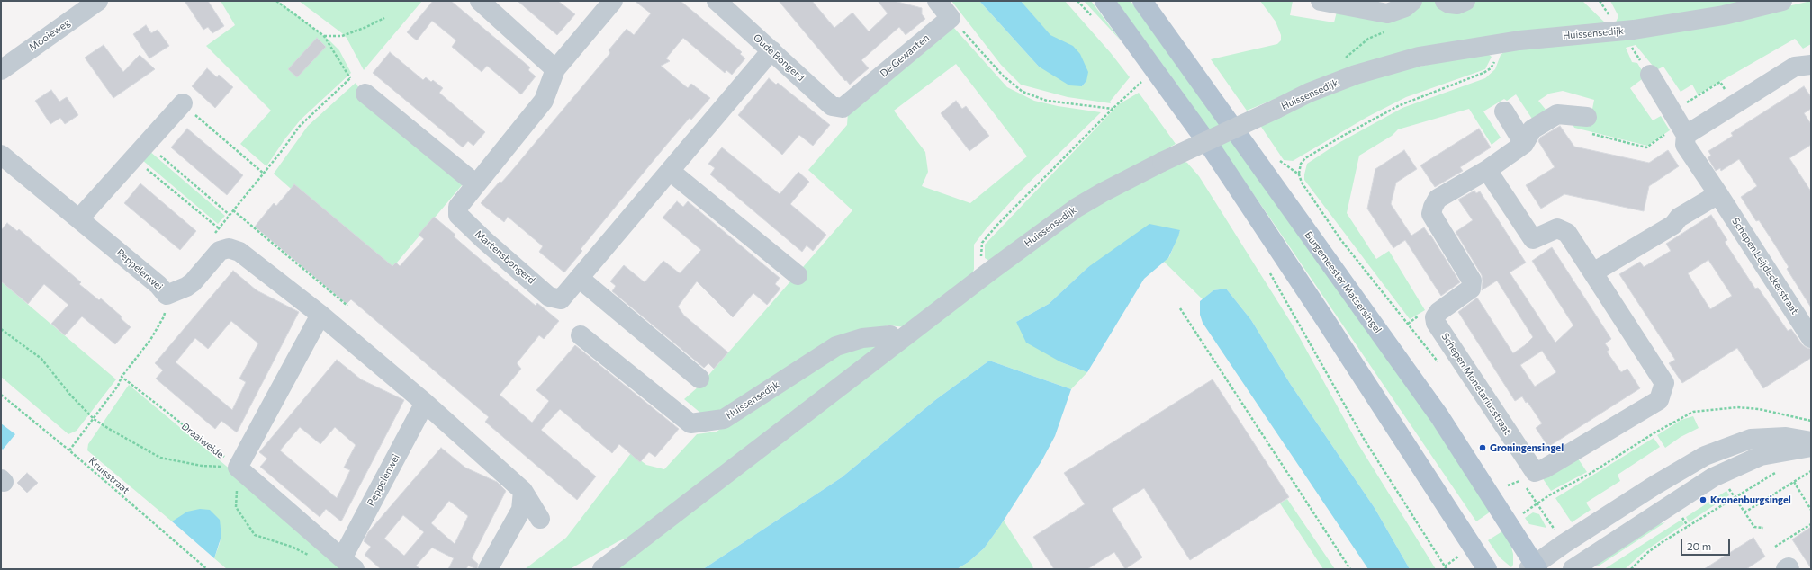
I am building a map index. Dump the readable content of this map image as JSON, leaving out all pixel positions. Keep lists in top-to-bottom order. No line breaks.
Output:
{"streets":{"main road":["Burgemeester Matsersingel"],"street":["Huissensedijk","Mooieweg","De Gewanten","Oude Bongerd","Martensbongerd","Schepen Leijdeckerstraat","Peppelenwei","Schepen Monetariusstraat"],"path":["Draaiweide","Kruisstraat"]},"crossings":[["De Gewanten","Oude Bongerd"],["Oude Bongerd","Martensbongerd"]],"places":["Groningensingel","Kronenburgsingel"],"scale_bar":"20 m"}
